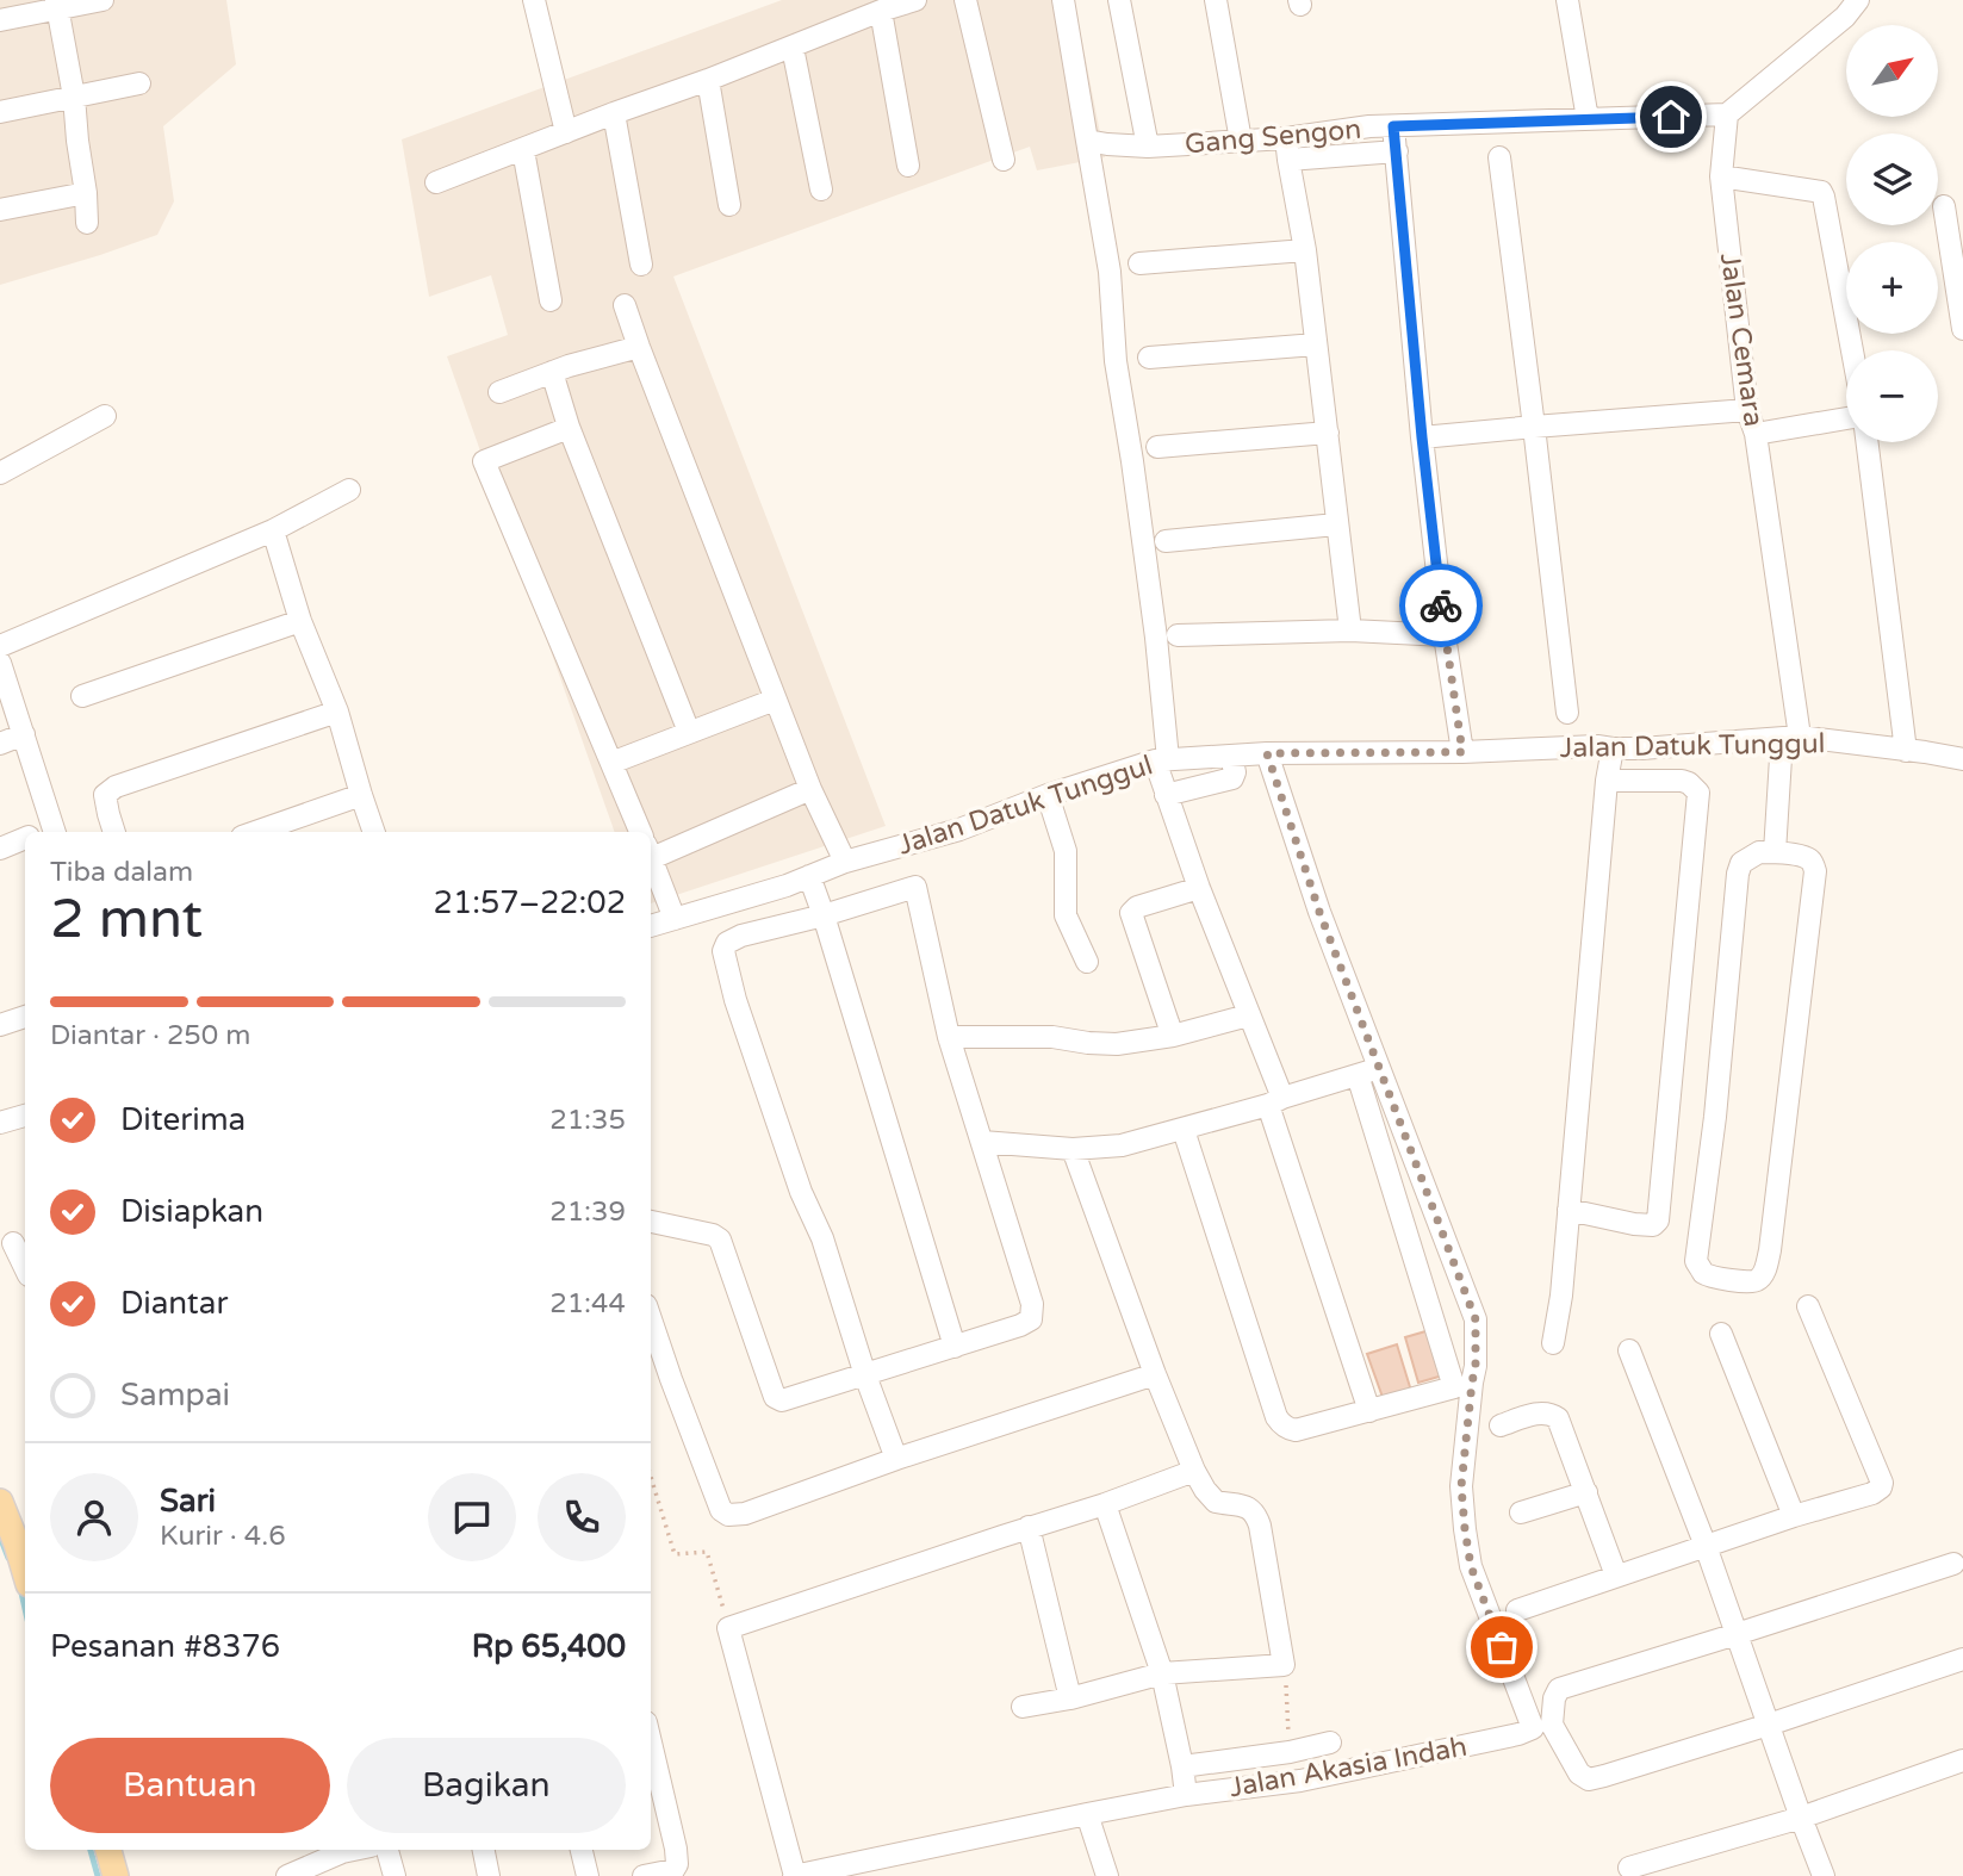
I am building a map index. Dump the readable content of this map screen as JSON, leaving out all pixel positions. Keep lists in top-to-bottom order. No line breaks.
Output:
{"streets":{"street":["Gang Sengon","Jalan Cemara","Jalan Datuk Tunggul","Jalan Akasia Indah"]},"crossings":[["Gang Sengon","Jalan Cemara"],["Jalan Cemara","Jalan Datuk Tunggul"]],"north":"top right","page":{"map_buttons":["+","−"],"heading":["2 mnt","Tiba dalam","21:57–22:02"],"panel":["Sari","Kurir · 4.6","Pesanan #8376","Rp 65,400"],"bar":"Diantar · 250 m","list":[["Diterima","21:35"],["Disiapkan","21:39"],["Diantar","21:44"],"Sampai"],"buttons":["Bantuan","Bagikan"]}}
